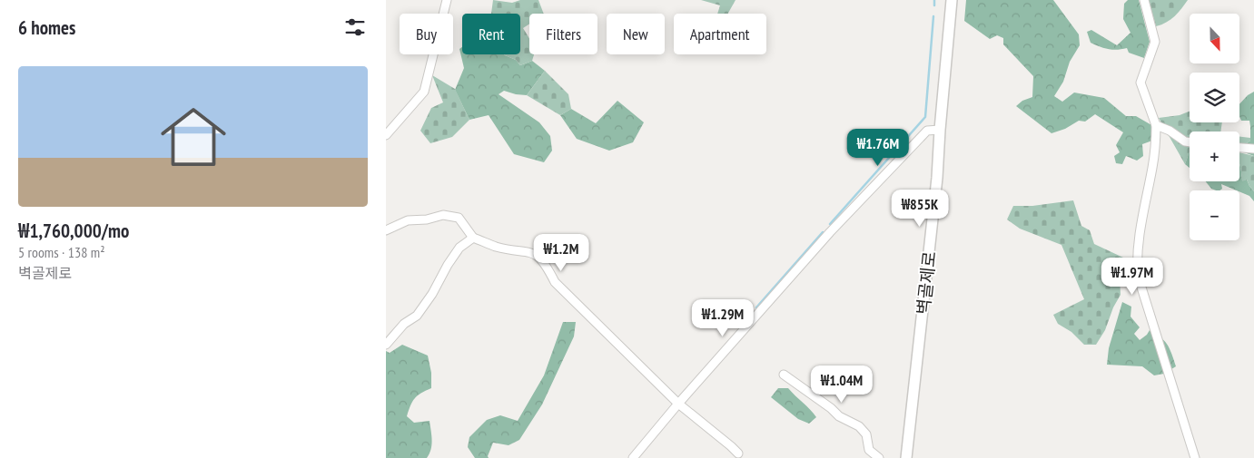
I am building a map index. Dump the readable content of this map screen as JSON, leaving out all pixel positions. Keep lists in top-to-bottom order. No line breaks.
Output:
{"streets":{"street":["벽골제로"]},"north":"bottom","page":{"heading":"6 homes","map_buttons":["+","−"],"chip":["Buy","Rent","Filters","New","Apartment"],"list":[{"name":"₩1,760,000/mo","note":"5 rooms · 138 m² · 벽골제로"}],"price":["₩1.76M","₩855K","₩1.2M","₩1.97M","₩1.29M","₩1.04M"]}}
